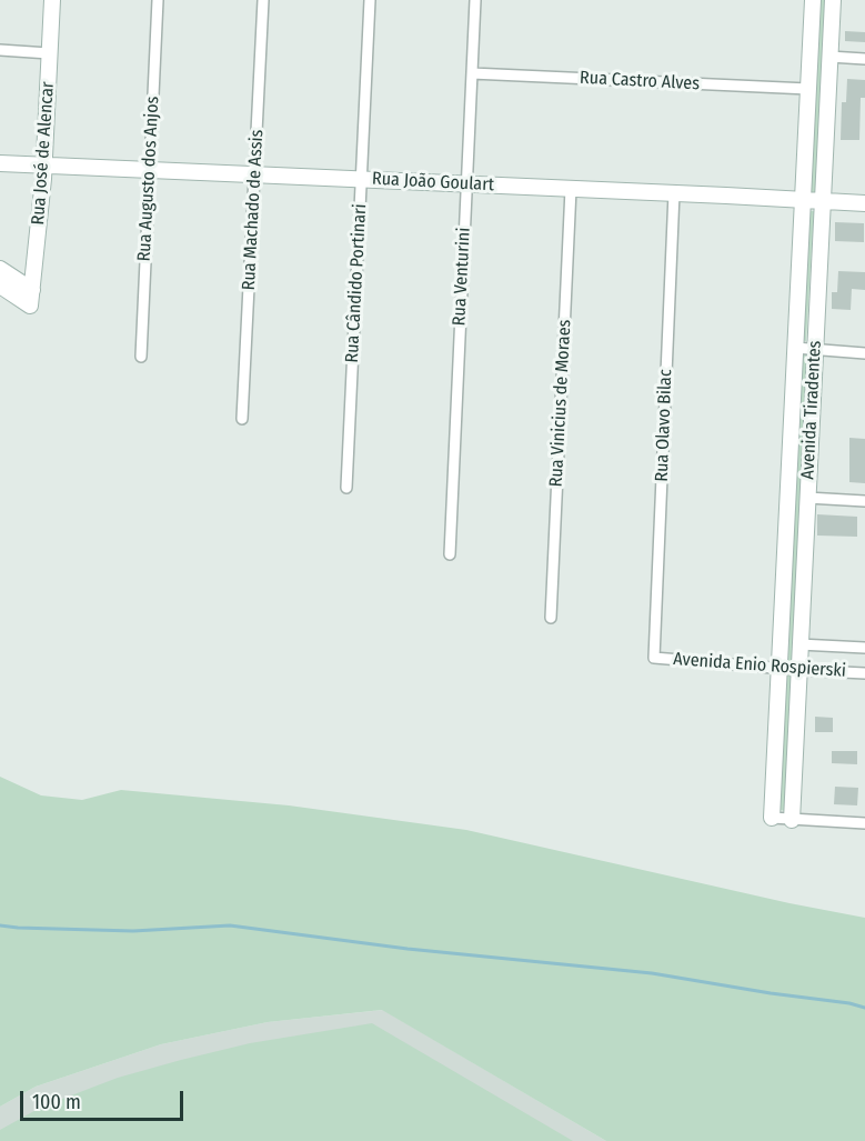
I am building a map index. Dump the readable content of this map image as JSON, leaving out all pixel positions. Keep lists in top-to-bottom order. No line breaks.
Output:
{"streets":{"street":["Rua Castro Alves","Rua José de Alencar","Rua Augusto dos Anjos","Rua João Goulart","Rua Machado de Assis","Rua Venturini","Rua Cândido Portinari","Rua Vinicius de Moraes","Avenida Tiradentes","Rua Olavo Bilac","Avenida Enio Rospierski"]},"crossings":[["Rua Castro Alves","Rua Venturini"],["Rua Castro Alves","Avenida Tiradentes"],["Rua José de Alencar","Rua João Goulart"],["Rua Augusto dos Anjos","Rua João Goulart"],["Rua João Goulart","Rua Machado de Assis"],["Rua João Goulart","Rua Venturini"],["Rua João Goulart","Rua Cândido Portinari"],["Rua João Goulart","Rua Vinicius de Moraes"],["Rua João Goulart","Avenida Tiradentes"],["Rua João Goulart","Rua Olavo Bilac"],["Avenida Tiradentes","Avenida Enio Rospierski"],["Rua Olavo Bilac","Avenida Enio Rospierski"]],"scale_bar":"100 m"}
